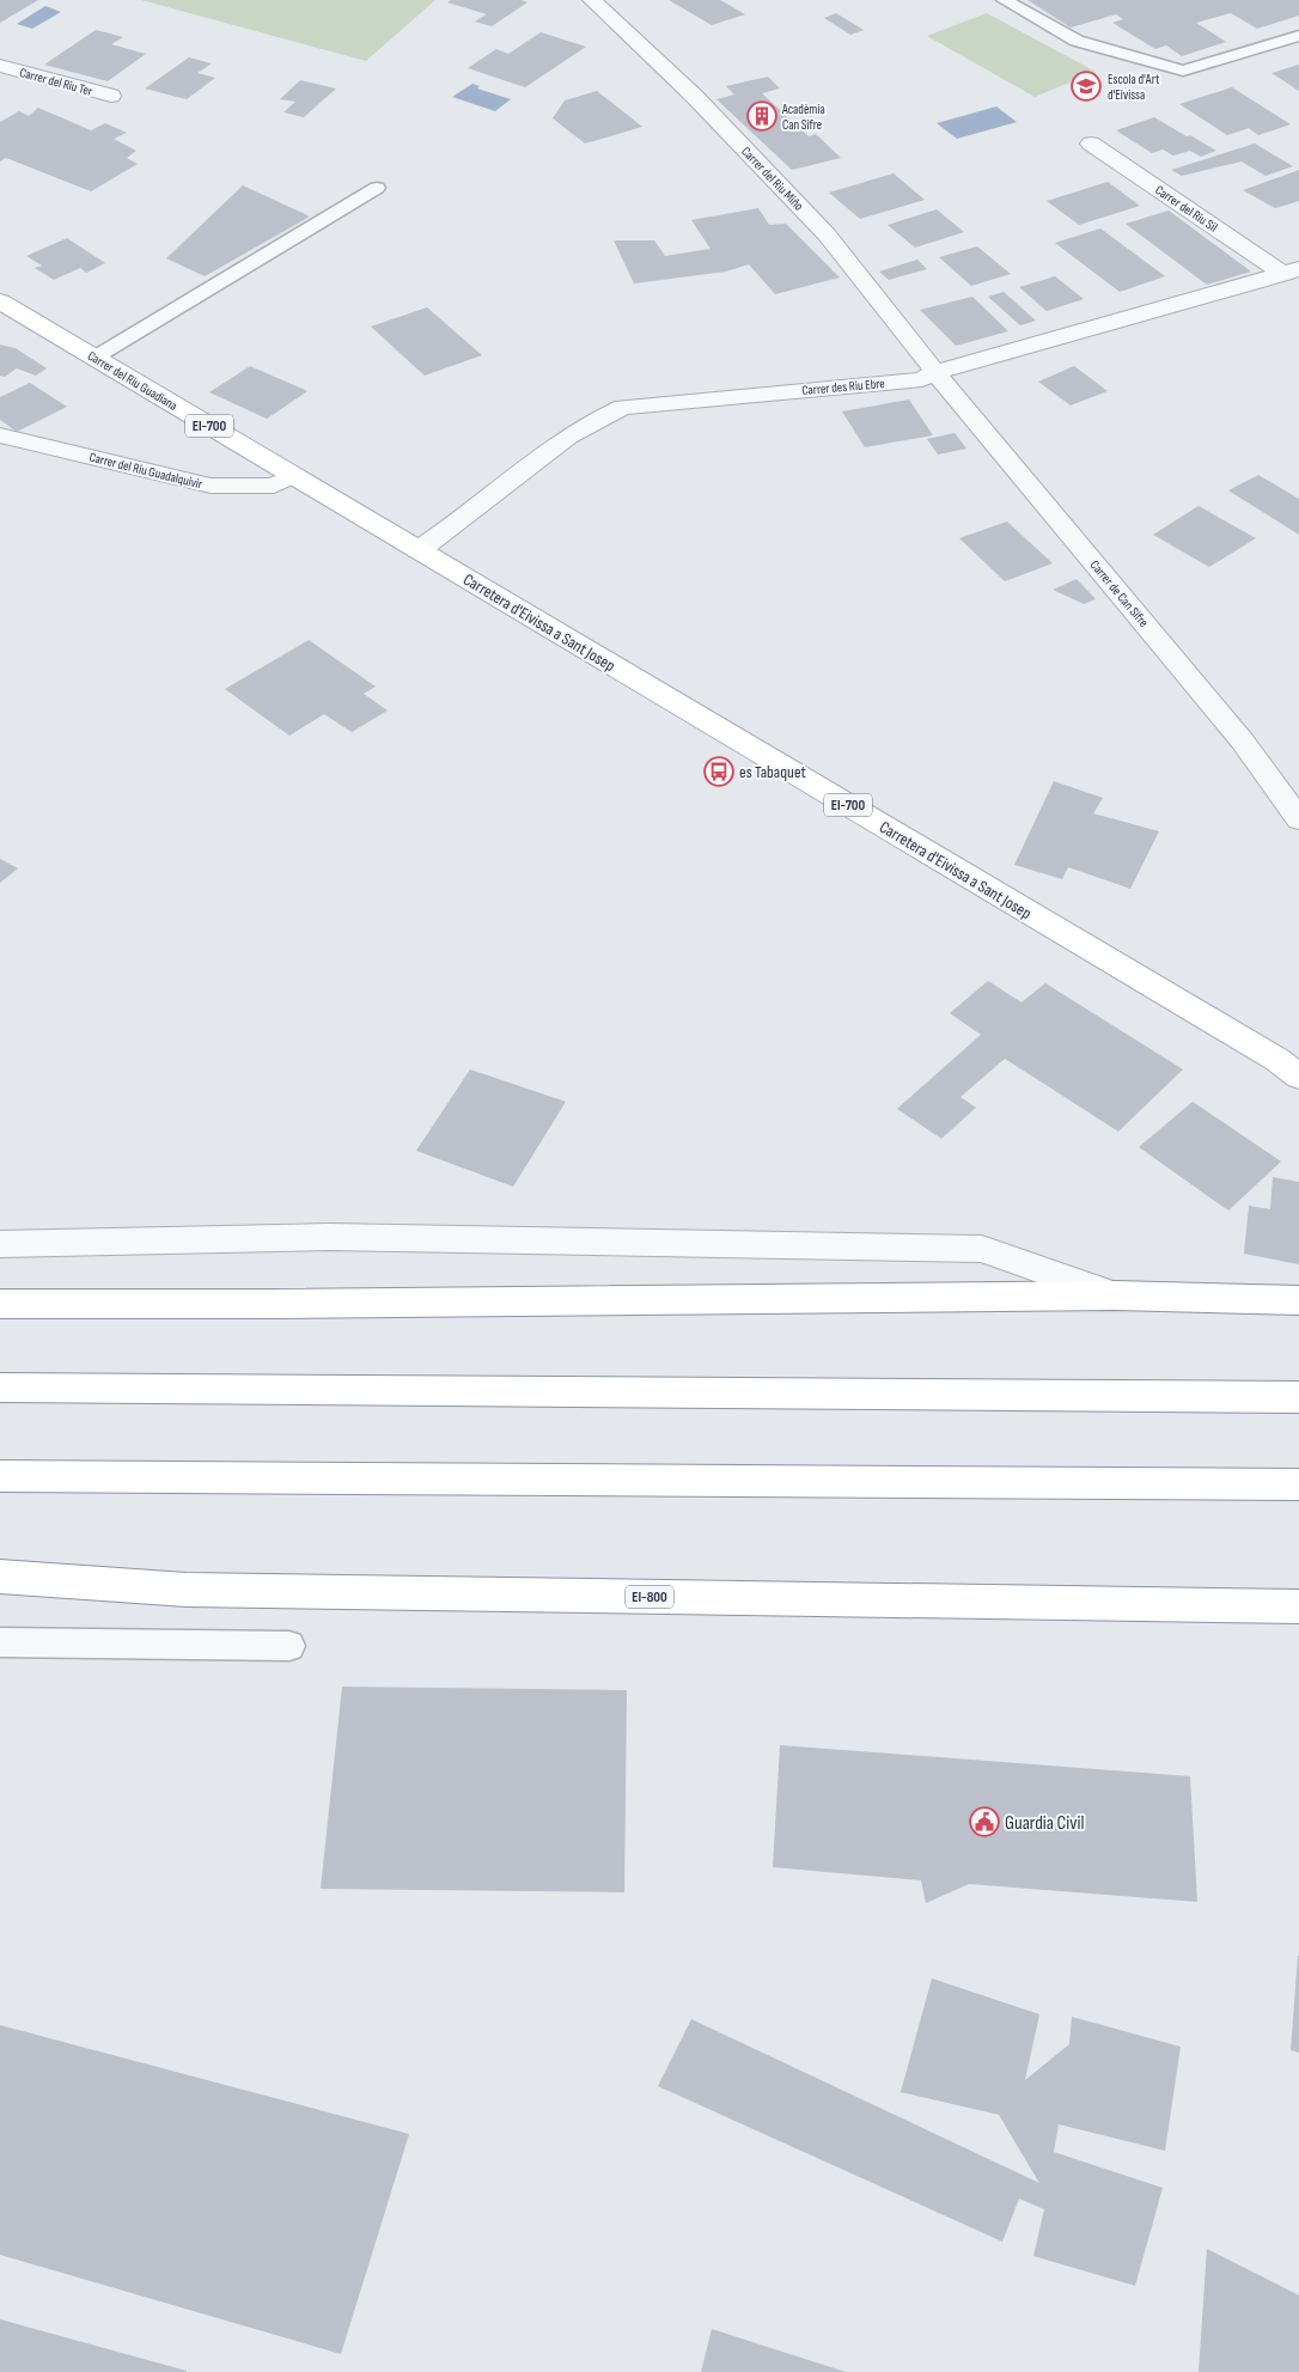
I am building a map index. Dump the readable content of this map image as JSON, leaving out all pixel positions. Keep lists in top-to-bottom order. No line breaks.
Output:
{"streets":{"main road":["Carrer del Riu Guadiana","EI-700","Carretera d'Eivissa a Sant Josep","EI-800"],"street":["Carrer del Riu Ter","Carrer del Riu Miño","Carrer del Riu Sil","Carrer des Riu Ebre","Carrer del Riu Guadalquivir","Carrer de Can Sifre"]},"crossings":[["Carrer del Riu Miño","Carrer des Riu Ebre"],["Carrer del Riu Miño","Carrer de Can Sifre"],["Carrer del Riu Sil","Carrer des Riu Ebre"],["Carrer del Riu Guadiana","Carrer des Riu Ebre"],["Carrer del Riu Guadiana","Carrer del Riu Guadalquivir"],["Carrer del Riu Guadiana","Carretera d'Eivissa a Sant Josep"],["Carrer des Riu Ebre","Carrer de Can Sifre"],["Carrer des Riu Ebre","Carretera d'Eivissa a Sant Josep"]],"places":{"school or university":["Escola d'Art d'Eivissa"],"building":["Acadèmia Can Sifre"],"bus stop":["es Tabaquet"],"public building":["Guardia Civil"]}}
